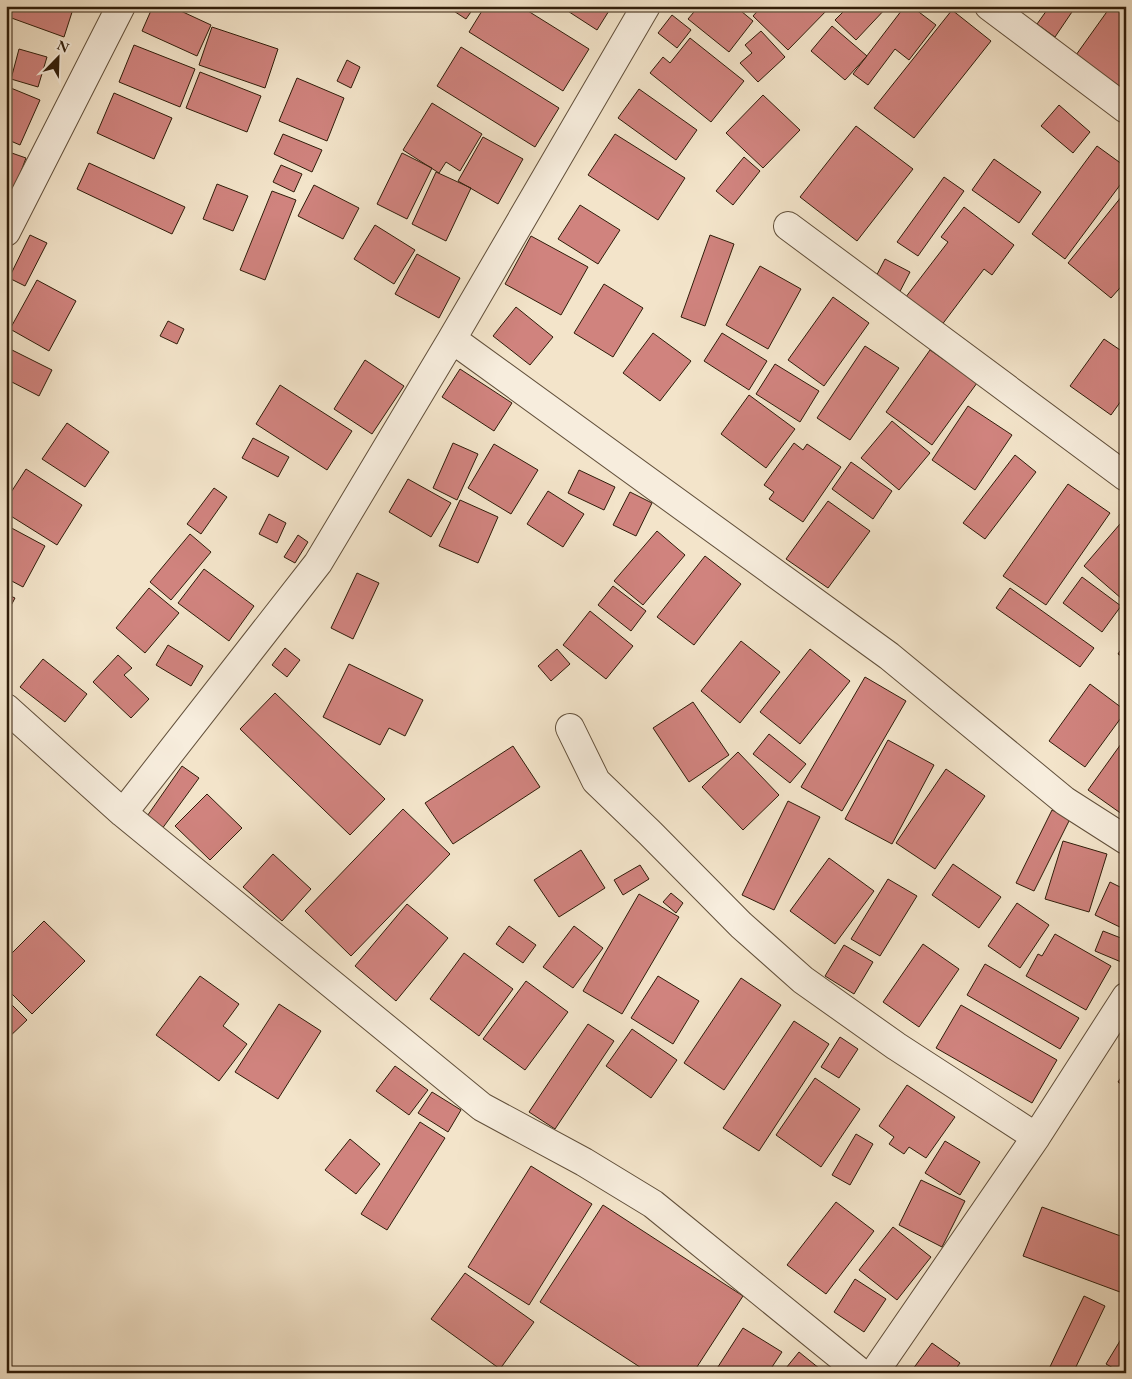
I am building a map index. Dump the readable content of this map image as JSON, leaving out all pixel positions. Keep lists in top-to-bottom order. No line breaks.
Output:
{"north":"top right"}
